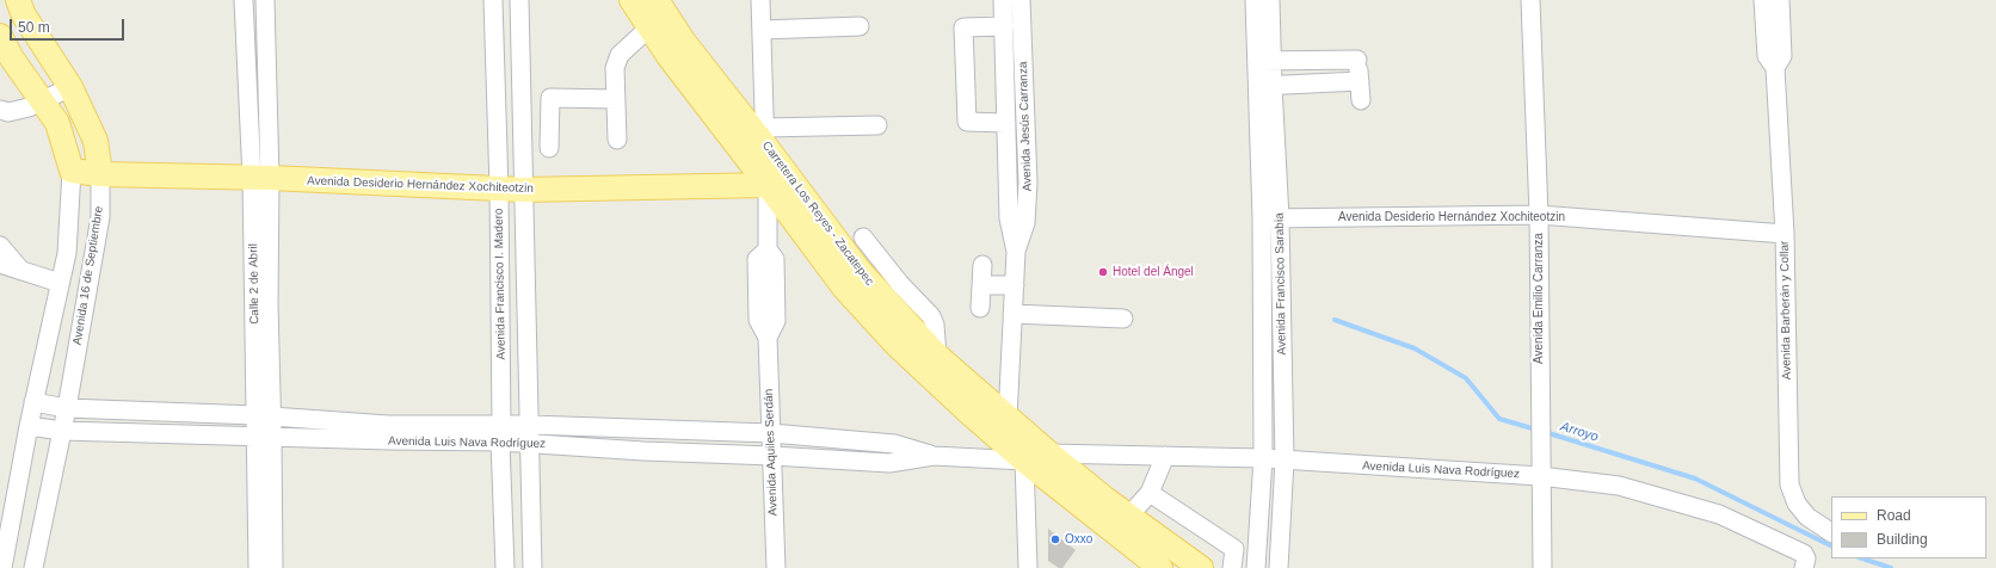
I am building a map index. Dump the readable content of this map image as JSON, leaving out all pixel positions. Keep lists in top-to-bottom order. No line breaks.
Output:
{"streets":{"main road":["Avenida Desiderio Hernández Xochiteotzin","Carretera Los Reyes - Zacatepec","Avenida 16 de Septiembre"],"street":["Avenida Jesús Carranza","Calle 2 de Abril","Avenida Francisco I. Madero","Avenida Francisco Sarabia","Avenida Emilio Carranza","Avenida Barberán y Collar","Avenida Luis Nava Rodríguez","Avenida Aquiles Serdán"]},"crossings":[["Avenida Jesús Carranza","Carretera Los Reyes - Zacatepec"],["Avenida Desiderio Hernández Xochiteotzin","Carretera Los Reyes - Zacatepec"],["Avenida Desiderio Hernández Xochiteotzin","Avenida 16 de Septiembre"],["Avenida Desiderio Hernández Xochiteotzin","Calle 2 de Abril"],["Avenida Desiderio Hernández Xochiteotzin","Avenida Francisco I. Madero"],["Avenida Desiderio Hernández Xochiteotzin","Avenida Francisco Sarabia"],["Avenida Desiderio Hernández Xochiteotzin","Avenida Emilio Carranza"],["Avenida Desiderio Hernández Xochiteotzin","Avenida Barberán y Collar"],["Avenida Desiderio Hernández Xochiteotzin","Avenida Aquiles Serdán"],["Carretera Los Reyes - Zacatepec","Avenida Luis Nava Rodríguez"],["Carretera Los Reyes - Zacatepec","Avenida Aquiles Serdán"],["Avenida 16 de Septiembre","Avenida Luis Nava Rodríguez"],["Calle 2 de Abril","Avenida Luis Nava Rodríguez"],["Avenida Francisco I. Madero","Avenida Luis Nava Rodríguez"],["Avenida Francisco Sarabia","Avenida Luis Nava Rodríguez"],["Avenida Emilio Carranza","Avenida Luis Nava Rodríguez"],["Avenida Luis Nava Rodríguez","Avenida Aquiles Serdán"]],"water":["Arroyo"],"places":["Hotel del Ángel","Oxxo"],"legend":["Road","Building"],"scale_bar":"50 m"}
